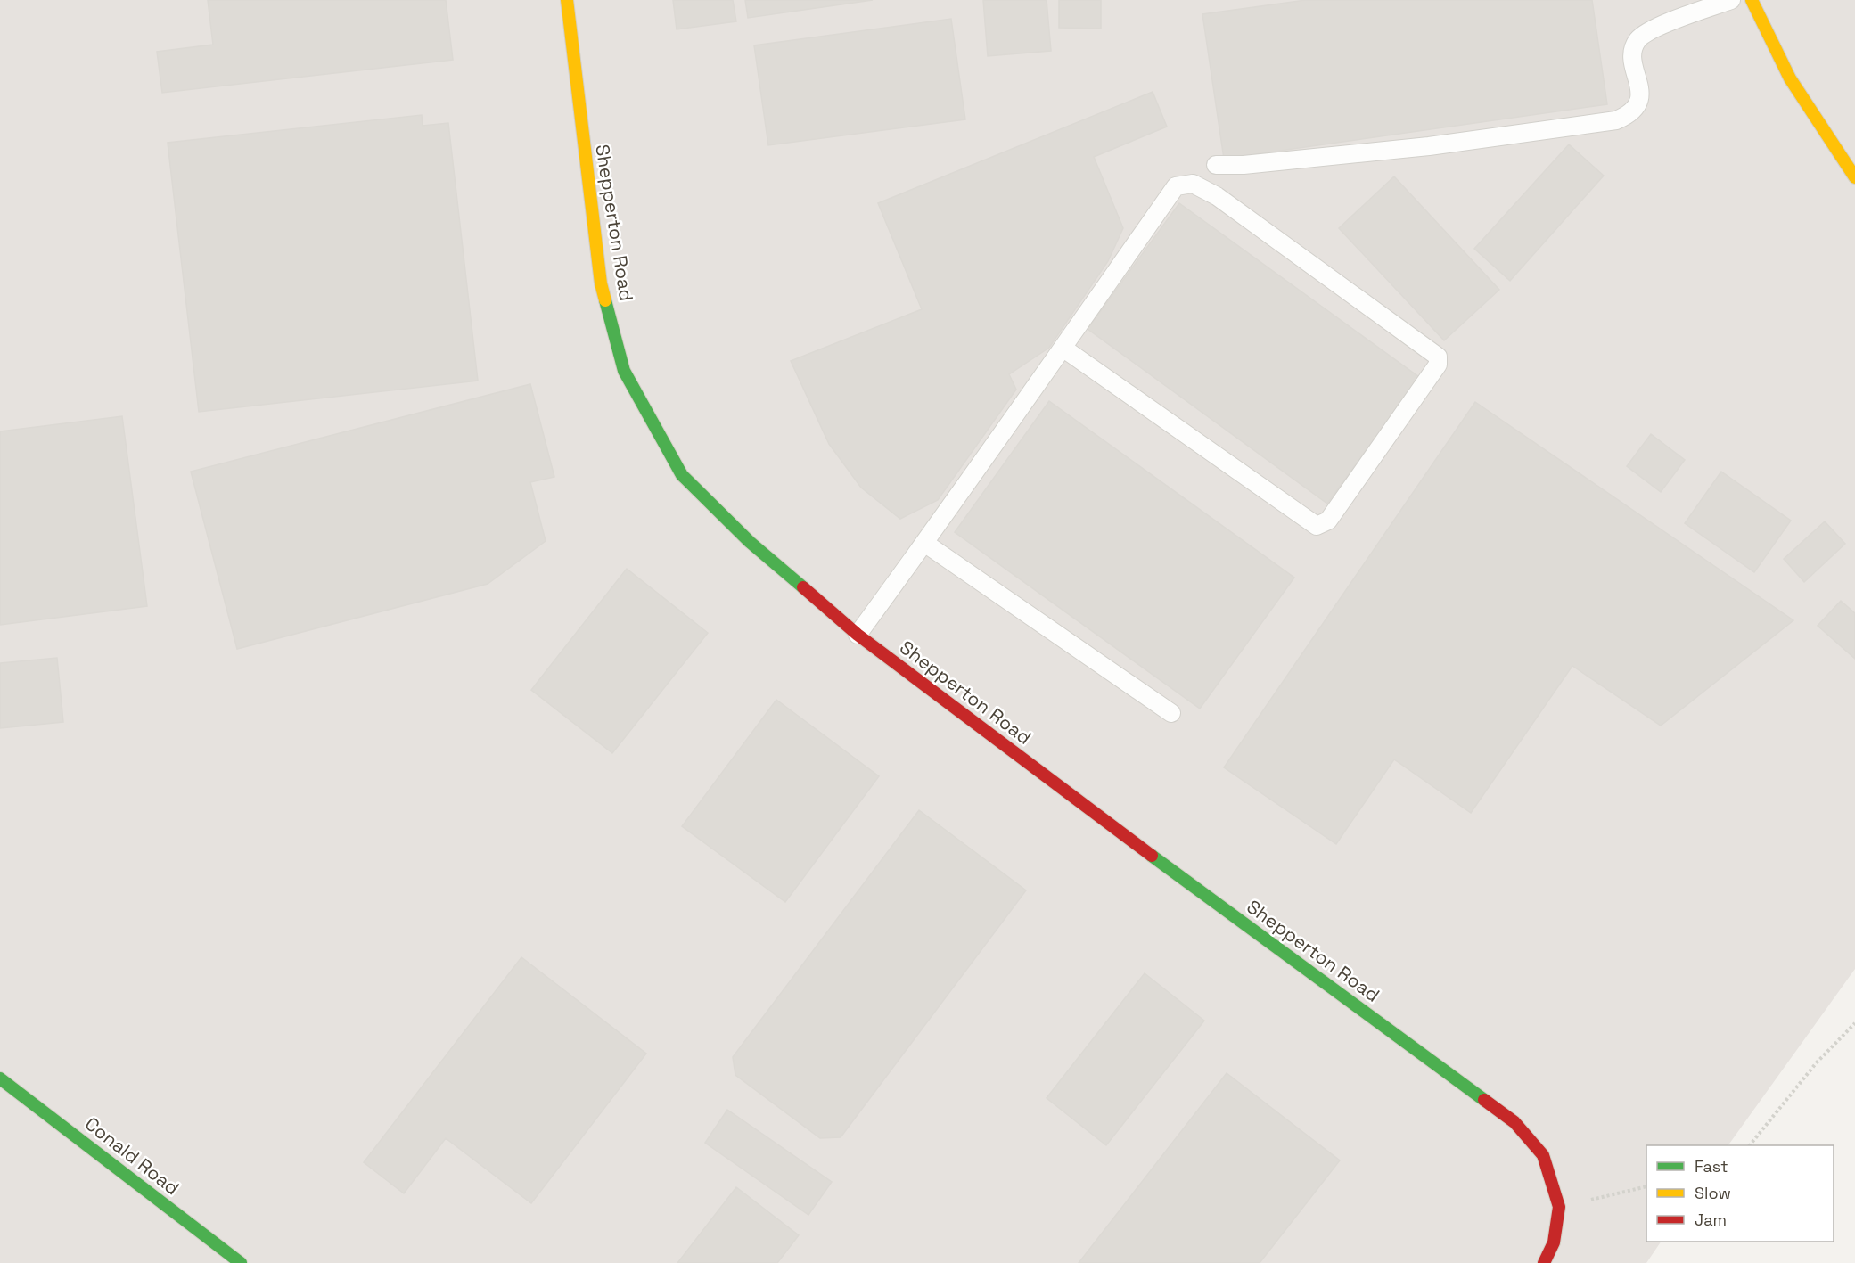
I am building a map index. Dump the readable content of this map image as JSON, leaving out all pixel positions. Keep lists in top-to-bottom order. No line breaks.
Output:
{"streets":{"street":["Shepperton Road","Conald Road"]},"legend":["Fast","Slow","Jam"]}
